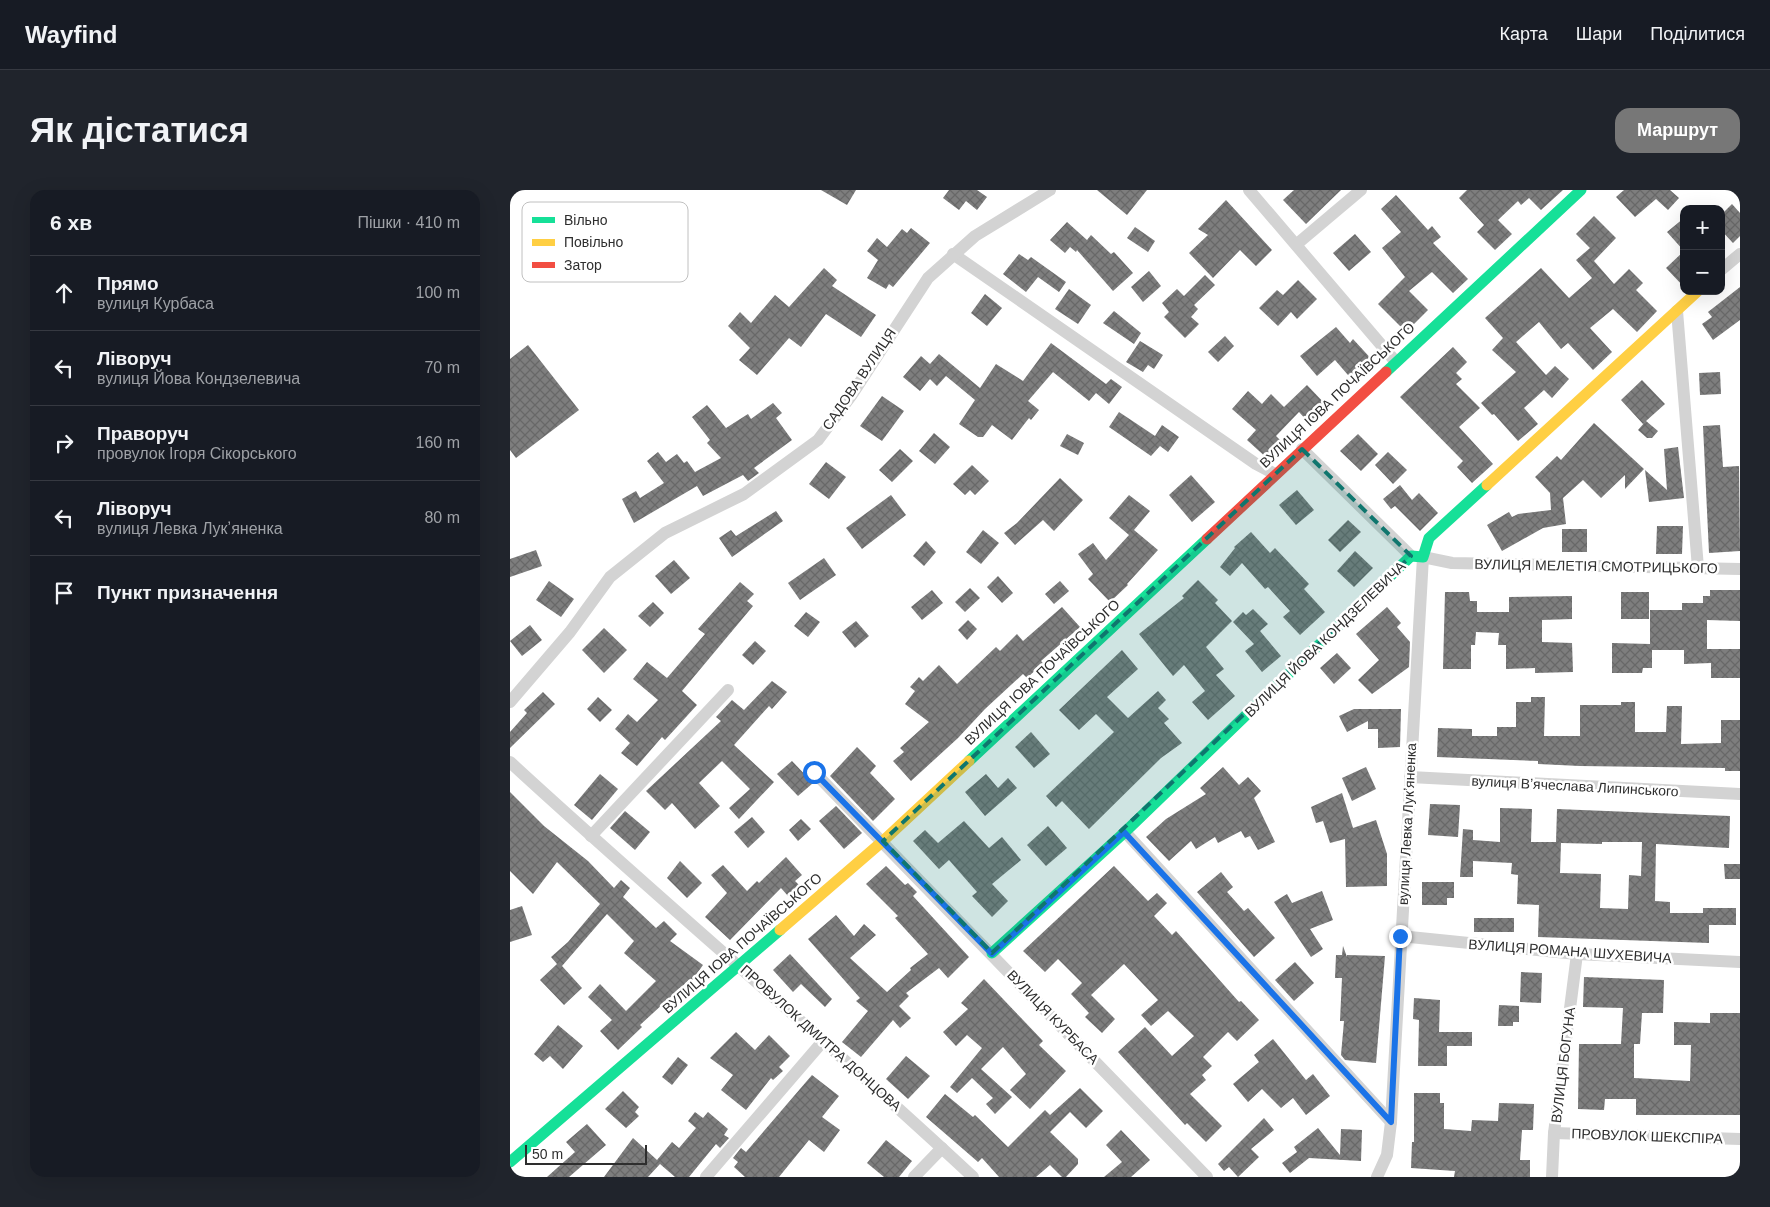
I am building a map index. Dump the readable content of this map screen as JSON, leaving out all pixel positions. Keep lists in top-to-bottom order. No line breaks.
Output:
{"streets":{"street":["САДОВА ВУЛИЦЯ","ВУЛИЦЯ ІОВА ПОЧАЇВСЬКОГО","ВУЛИЦЯ МЕЛЕТІЯ СМОТРИЦЬКОГО","ВУЛИЦЯ ЙОВА КОНДЗЕЛЕВИЧА","вулиця Вʼячеслава Липинського","вулиця Левка Лукʼяненка","ВУЛИЦЯ РОМАНА ШУХЕВИЧА","ВУЛИЦЯ КУРБАСА","ПРОВУЛОК ДМИТРА ДОНЦОВА","ВУЛИЦЯ БОГУНА","ПРОВУЛОК ШЕКСПІРА"]},"crossings":[["ВУЛИЦЯ ІОВА ПОЧАЇВСЬКОГО","ВУЛИЦЯ КУРБАСА"],["ВУЛИЦЯ ІОВА ПОЧАЇВСЬКОГО","ПРОВУЛОК ДМИТРА ДОНЦОВА"],["ВУЛИЦЯ МЕЛЕТІЯ СМОТРИЦЬКОГО","ВУЛИЦЯ ЙОВА КОНДЗЕЛЕВИЧА"],["ВУЛИЦЯ МЕЛЕТІЯ СМОТРИЦЬКОГО","вулиця Левка Лукʼяненка"],["ВУЛИЦЯ ЙОВА КОНДЗЕЛЕВИЧА","вулиця Левка Лукʼяненка"],["ВУЛИЦЯ ЙОВА КОНДЗЕЛЕВИЧА","ВУЛИЦЯ КУРБАСА"],["вулиця Вʼячеслава Липинського","вулиця Левка Лукʼяненка"],["вулиця Левка Лукʼяненка","ВУЛИЦЯ РОМАНА ШУХЕВИЧА"],["ВУЛИЦЯ РОМАНА ШУХЕВИЧА","ВУЛИЦЯ БОГУНА"],["ВУЛИЦЯ БОГУНА","ПРОВУЛОК ШЕКСПІРА"]],"legend":["Вільно","Повільно","Затор"],"scale_bar":"50 m","page":{"header":"Wayfind","nav":["Карта","Шари","Поділитися"],"buttons":"Маршрут","title":"Як дістатися","heading":["6 хв","Пішки · 410 m"],"map_buttons":["+","−"],"list":[["Прямо","вулиця Курбаса","100 m"],["Ліворуч","вулиця Йова Кондзелевича","70 m"],["Праворуч","провулок Ігоря Сікорського","160 m"],["Ліворуч","вулиця Левка Лукʼяненка","80 m"],"Пункт призначення"],"scale":"50 m"}}
